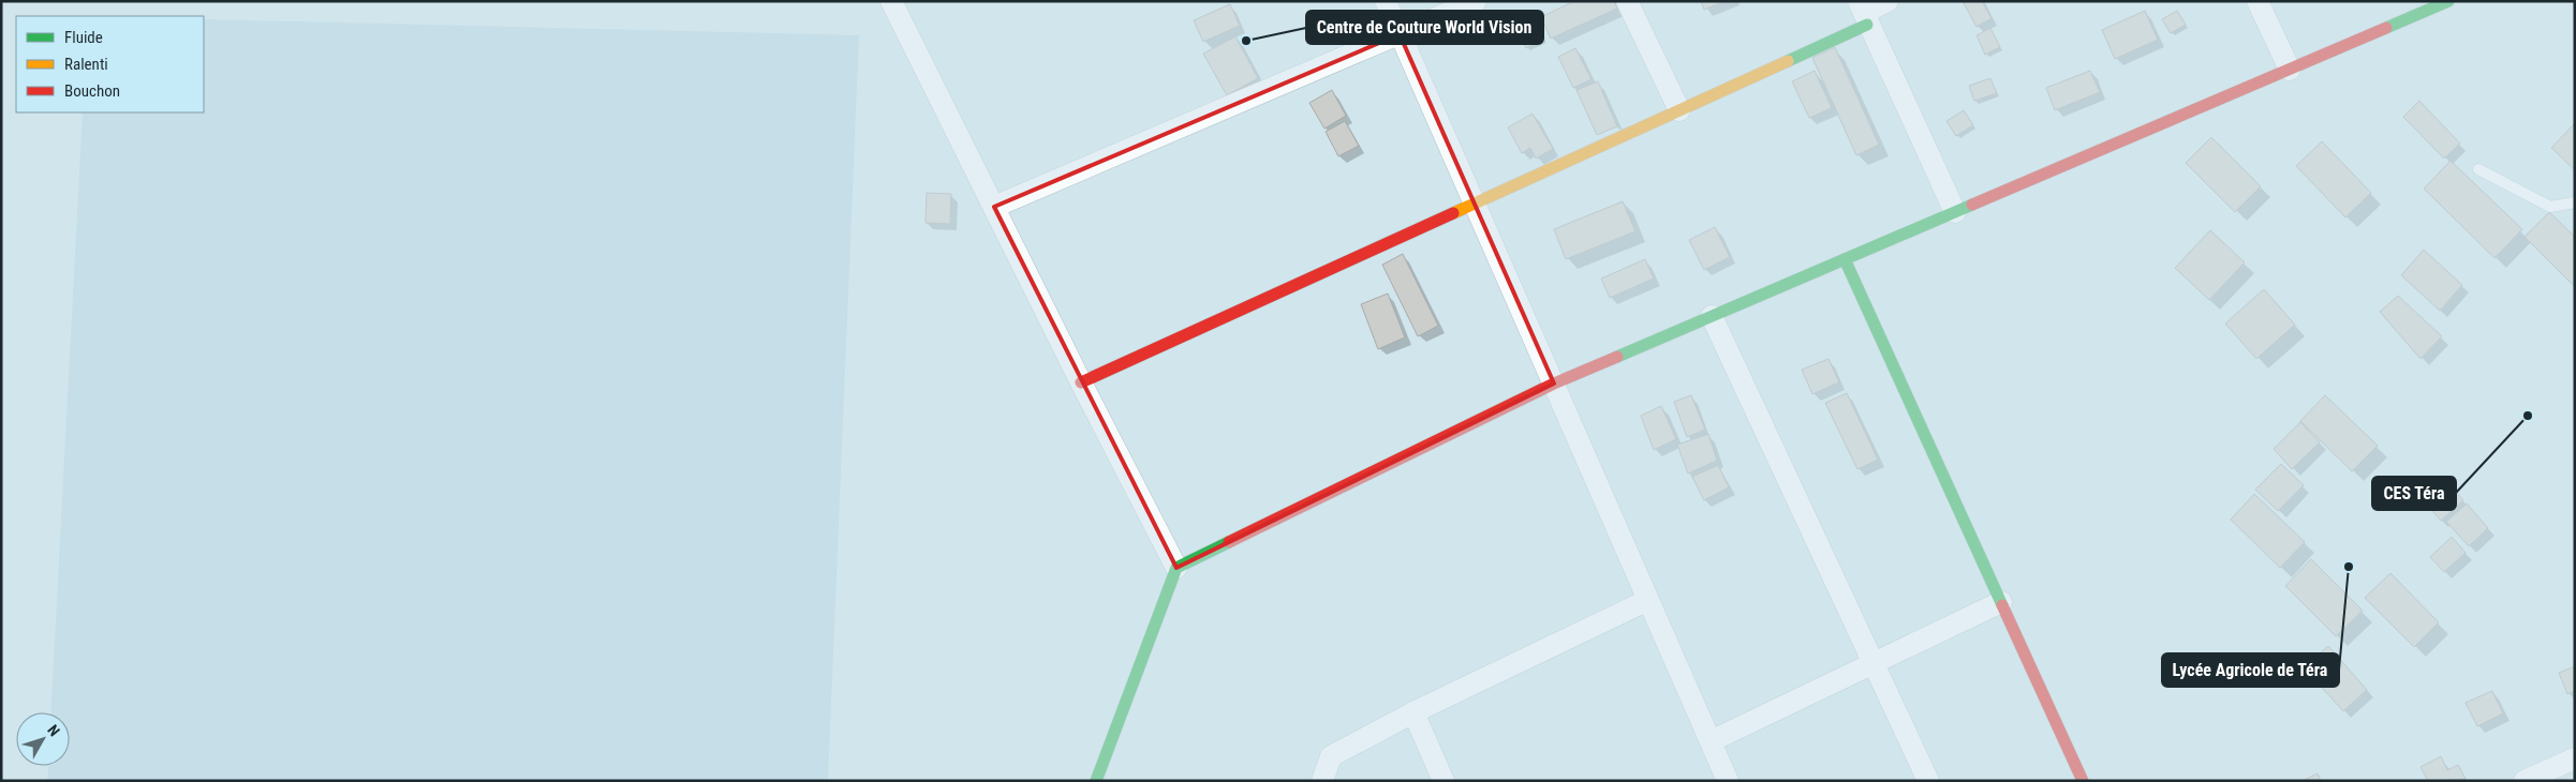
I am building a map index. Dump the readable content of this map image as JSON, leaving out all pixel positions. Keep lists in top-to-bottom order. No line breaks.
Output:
{"places":["Centre de Couture World Vision","CES Téra","Lycée Agricole de Téra"],"legend":["Fluide","Ralenti","Bouchon"],"north":"top right"}
